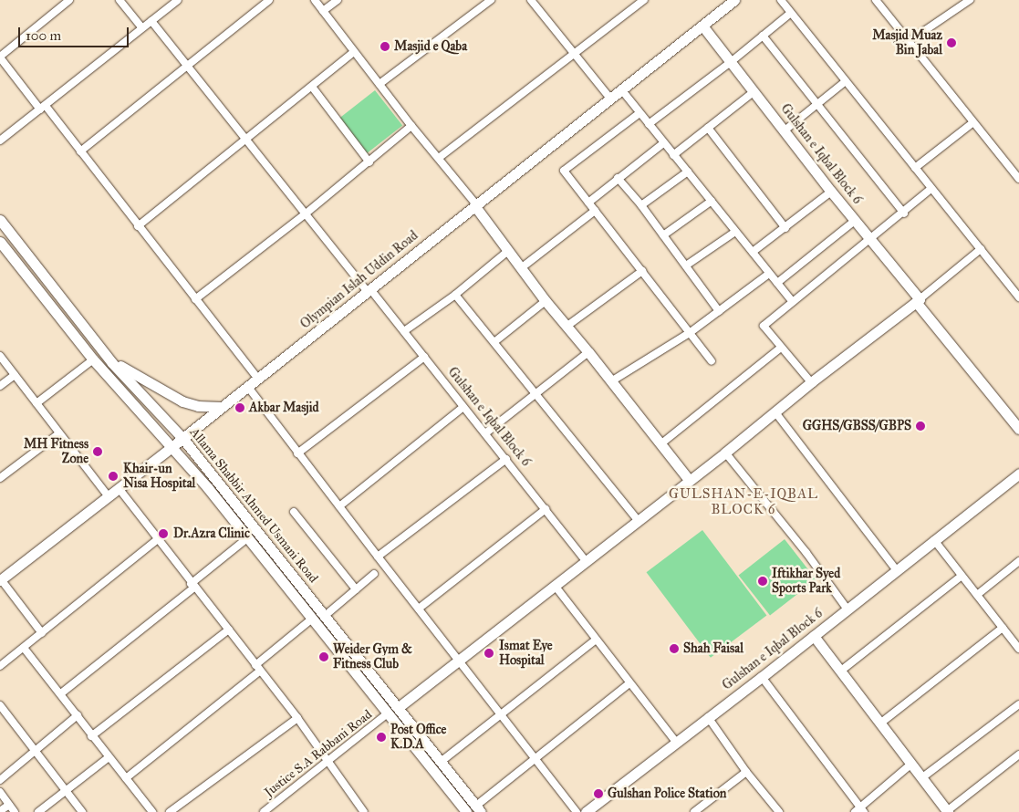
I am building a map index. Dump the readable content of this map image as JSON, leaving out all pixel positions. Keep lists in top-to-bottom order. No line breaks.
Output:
{"streets":{"street":["Gulshan e Iqbal Block 6","Olympian Islah Uddin Road","Allama Shabbir Ahmed Usmani Road","Justice S.A Rabbani Road"]},"crossings":[["Gulshan e Iqbal Block 6","Olympian Islah Uddin Road"],["Olympian Islah Uddin Road","Allama Shabbir Ahmed Usmani Road"],["Allama Shabbir Ahmed Usmani Road","Justice S.A Rabbani Road"]],"districts":["GULSHAN-E-IQBAL BLOCK 6"],"places":["Masjid Muaz Bin Jabal","Masjid e Qaba","Akbar Masjid","GGHS/GBSS/GBPS","MH Fitness Zone","Khair-un Nisa Hospital","Dr.Azra Clinic","Iftikhar Syed Sports Park","Shah Faisal","Ismat Eye Hospital","Weider Gym & Fitness Club","Post Office K.D.A","Gulshan Police Station"],"scale_bar":"100 m"}
